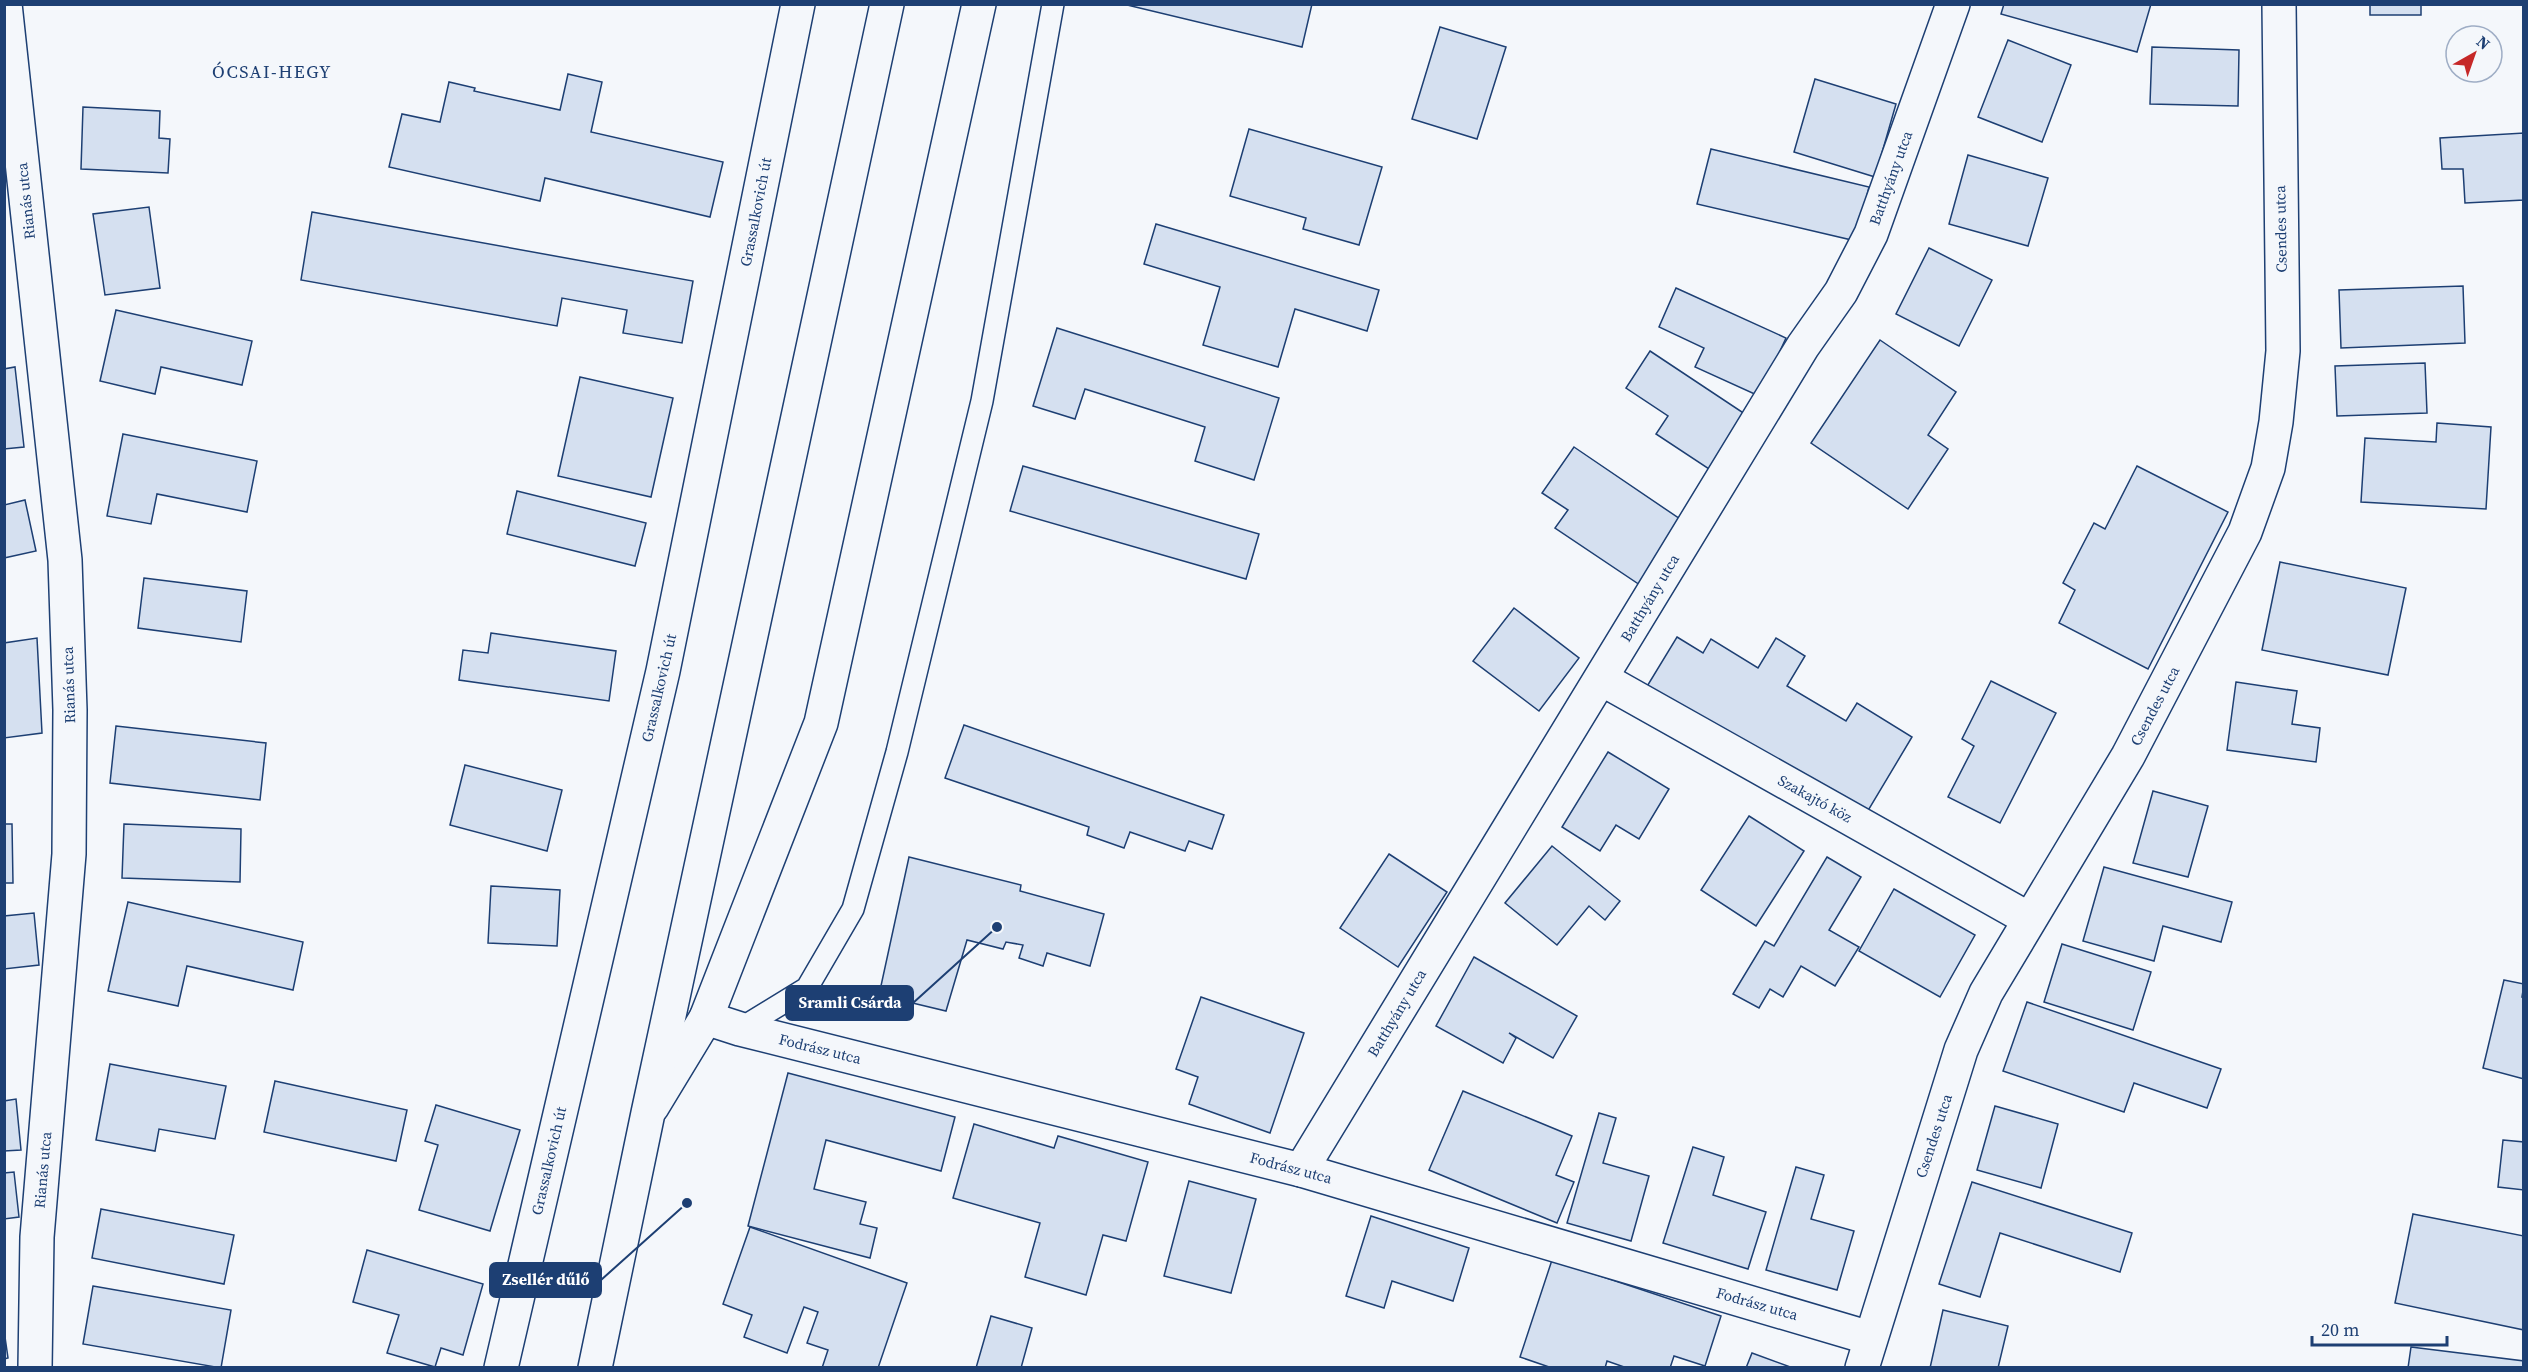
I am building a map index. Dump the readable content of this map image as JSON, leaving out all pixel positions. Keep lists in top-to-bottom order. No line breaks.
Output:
{"streets":{"street":["Batthyány utca","Rianás utca","Grassalkovich út","Csendes utca","Szakajtó köz","Fodrász utca"]},"crossings":[["Batthyány utca","Szakajtó köz"],["Batthyány utca","Fodrász utca"],["Csendes utca","Szakajtó köz"],["Csendes utca","Fodrász utca"]],"districts":["ÓCSAI-HEGY"],"places":["Sramli Csárda","Zsellér dűlő"],"scale_bar":"20 m","north":"top right"}
